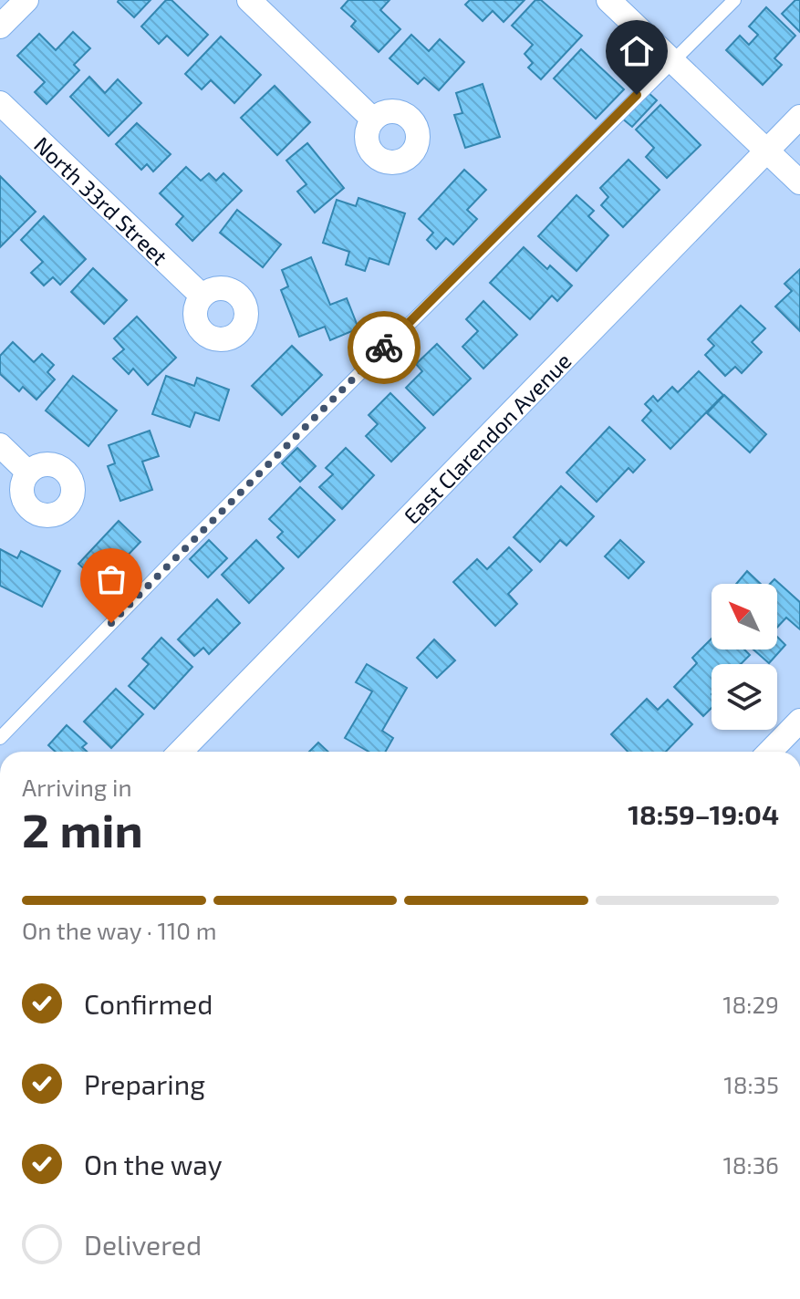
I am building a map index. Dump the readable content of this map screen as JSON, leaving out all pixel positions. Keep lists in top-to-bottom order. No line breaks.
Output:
{"streets":{"street":["North 33rd Street","East Clarendon Avenue"]},"north":"top left","page":{"heading":["2 min","Arriving in","18:59–19:04"],"bar":"On the way · 110 m","list":[["Confirmed","18:29"],["Preparing","18:35"],["On the way","18:36"],"Delivered"]}}
